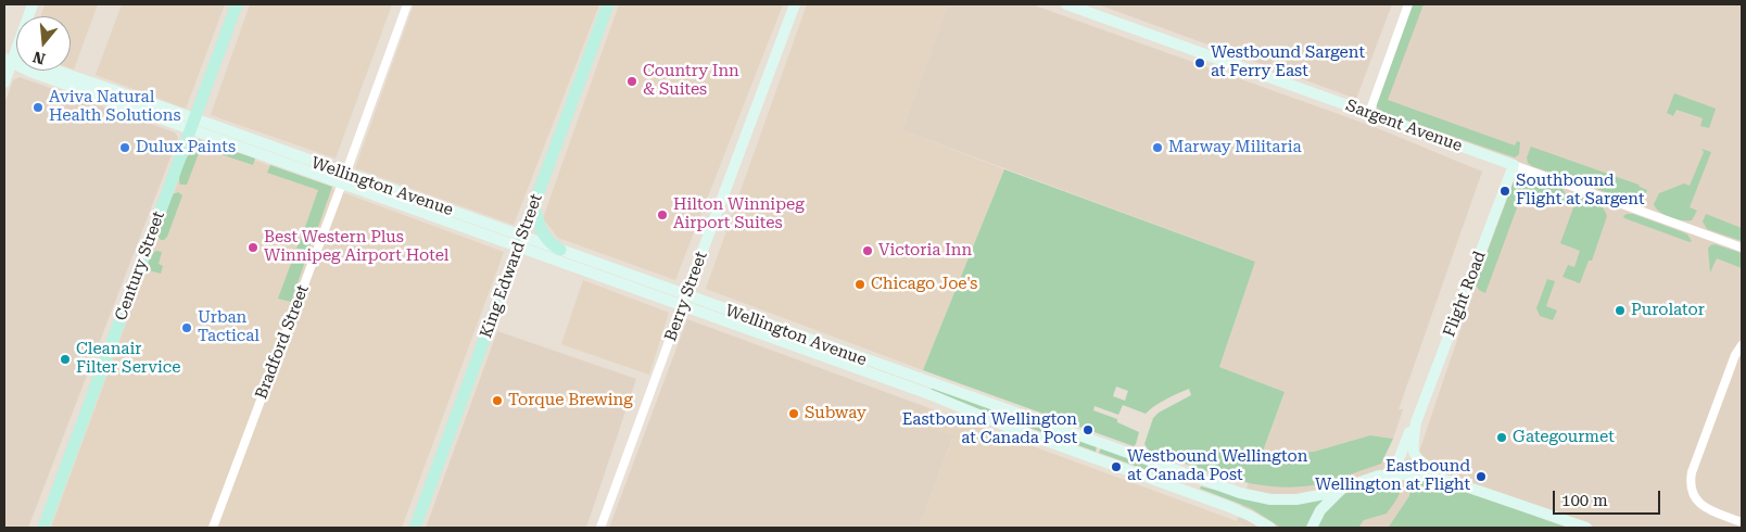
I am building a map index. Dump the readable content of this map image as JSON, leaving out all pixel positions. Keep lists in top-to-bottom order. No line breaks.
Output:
{"streets":{"main road":["Sargent Avenue","Wellington Avenue","Century Street","King Edward Street","Flight Road","Berry Street"],"street":["Bradford Street"]},"crossings":[["Sargent Avenue","Flight Road"],["Wellington Avenue","Century Street"],["Wellington Avenue","King Edward Street"],["Wellington Avenue","Berry Street"],["Wellington Avenue","Bradford Street"]],"places":["Westbound Sargent at Ferry East","Country Inn & Suites","Aviva Natural Health Solutions","Dulux Paints","Marway Militaria","Southbound Flight at Sargent","Hilton Winnipeg Airport Suites","Best Western Plus Winnipeg Airport Hotel","Victoria Inn","Chicago Joe's","Purolator","Urban Tactical","Cleanair Filter Service","Torque Brewing","Subway","Eastbound Wellington at Canada Post","Gategourmet","Westbound Wellington at Canada Post","Eastbound Wellington at Flight"],"scale_bar":"100 m","north":"bottom"}
